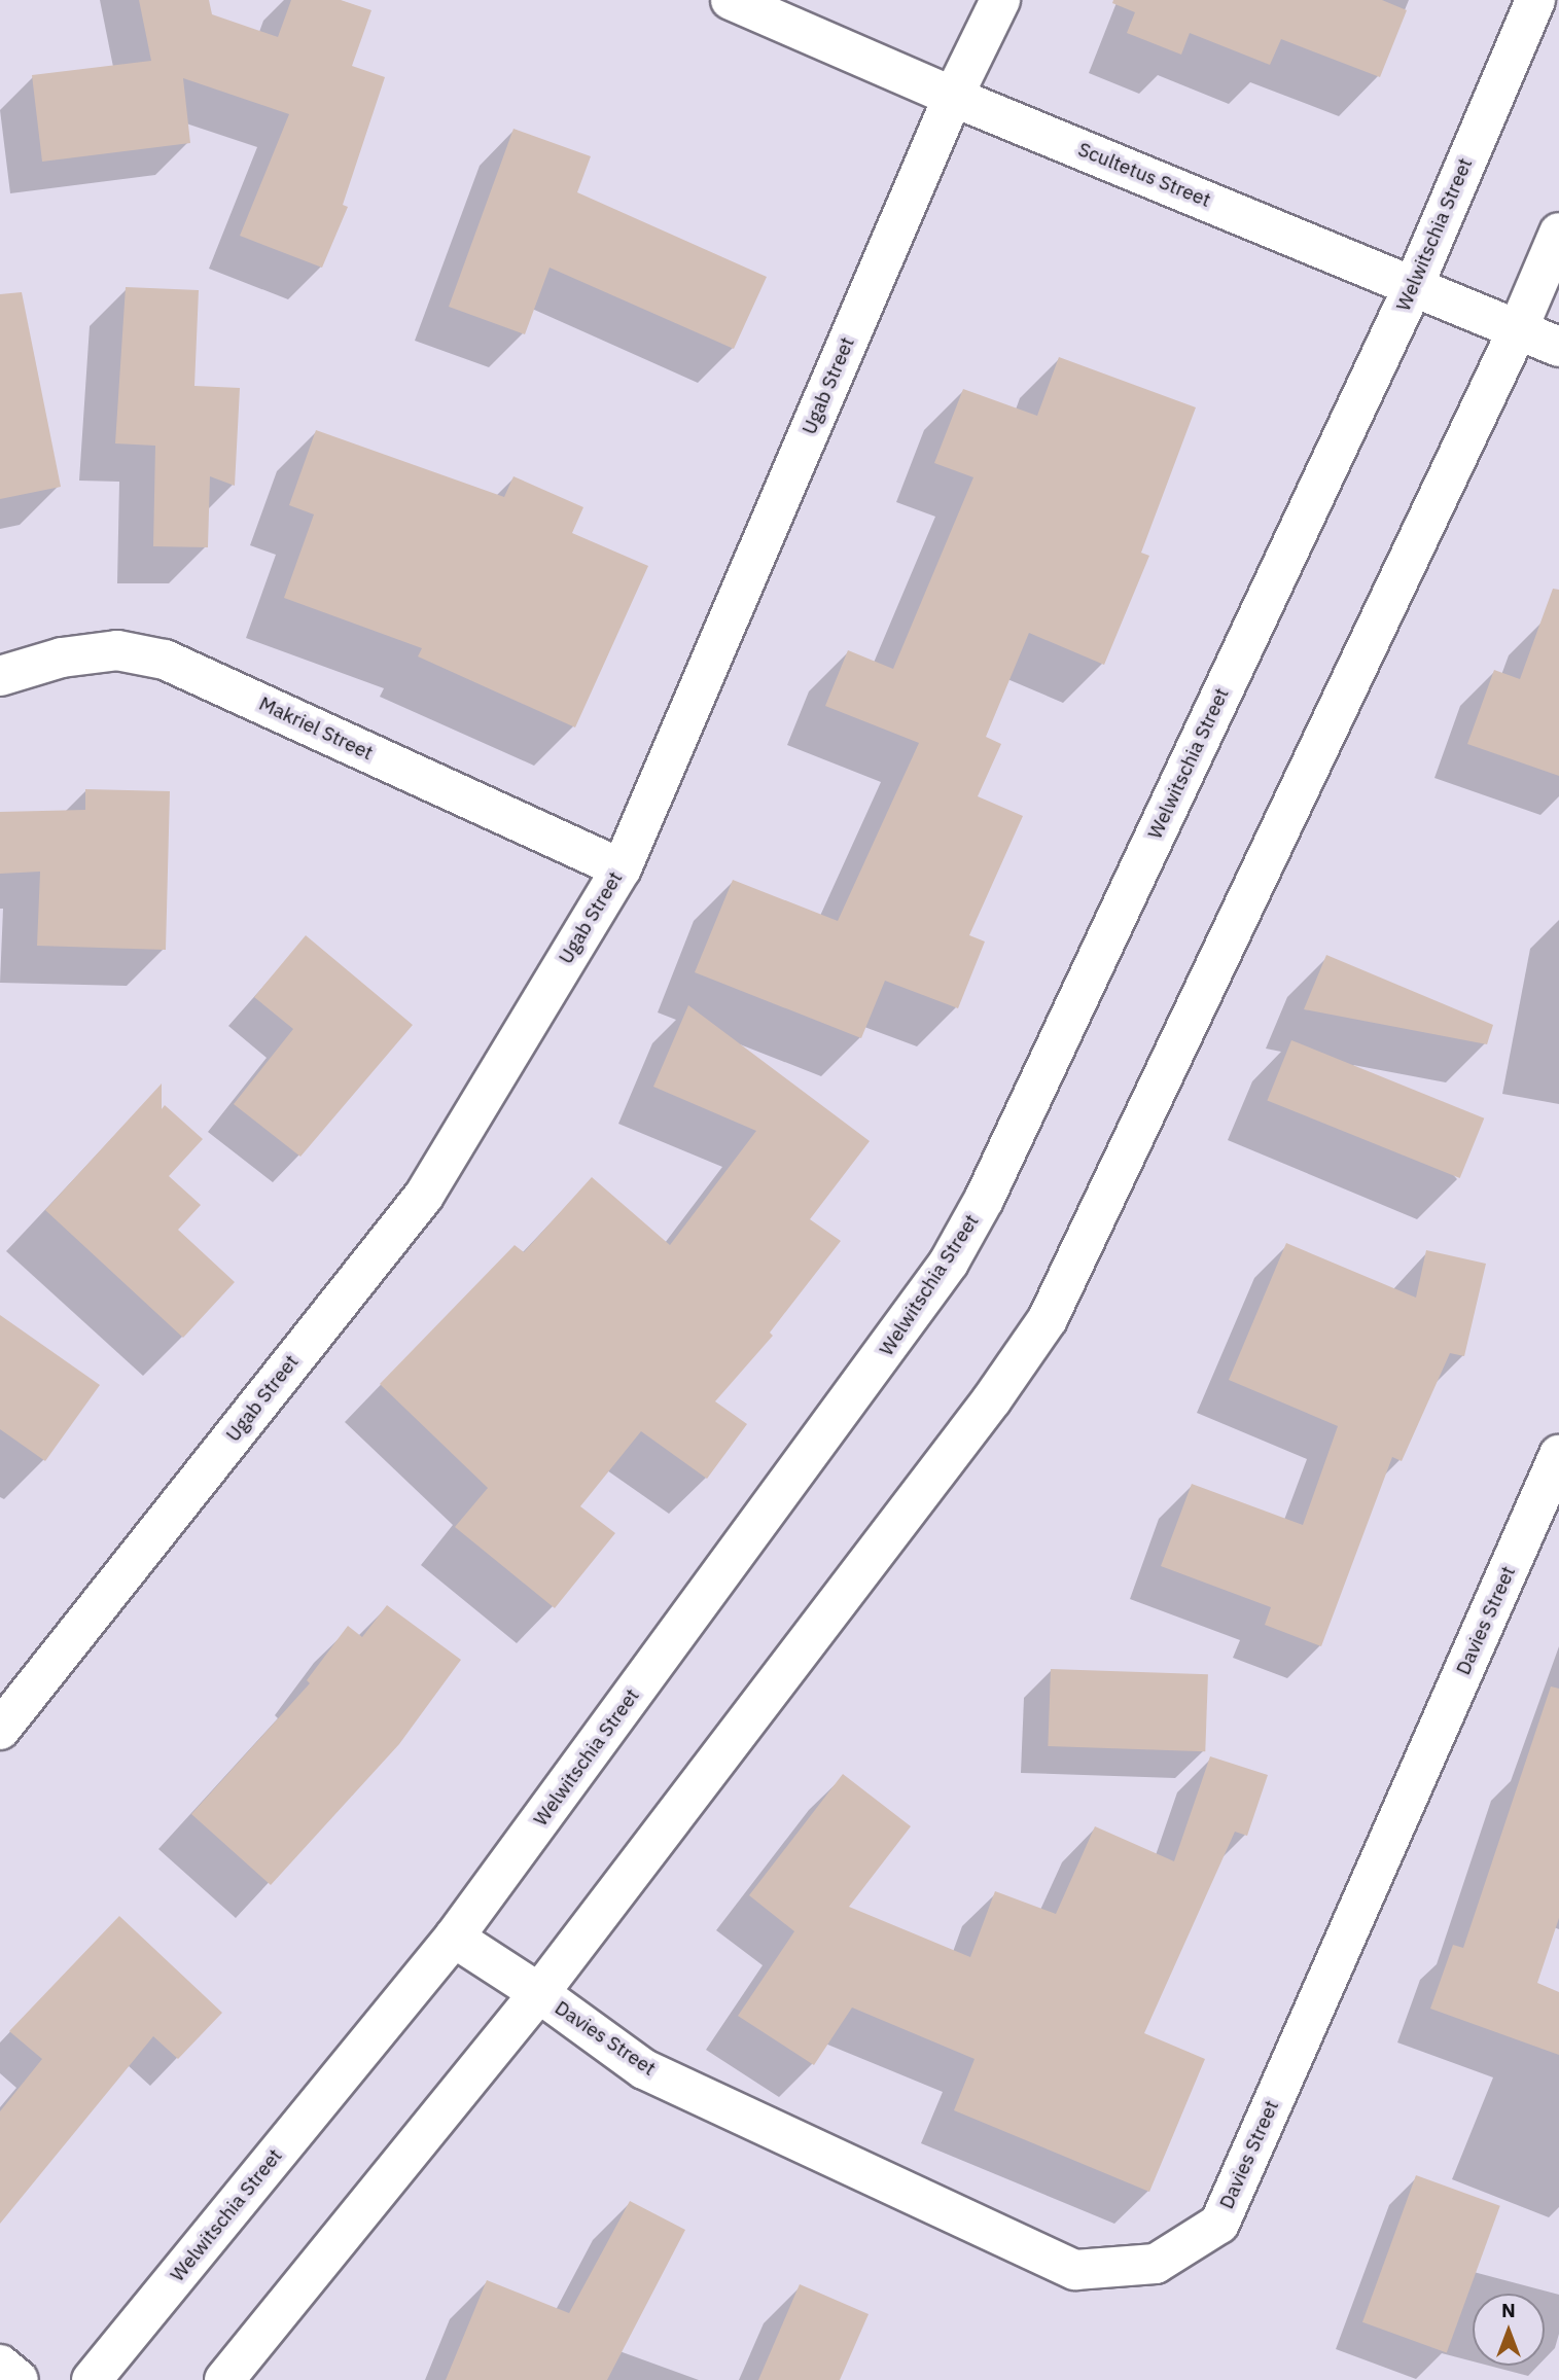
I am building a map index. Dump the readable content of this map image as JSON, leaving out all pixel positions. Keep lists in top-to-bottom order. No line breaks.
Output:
{"streets":{"street":["Scultetus Street","Welwitschia Street","Ugab Street","Makriel Street","Davies Street"]},"crossings":[["Scultetus Street","Welwitschia Street"],["Scultetus Street","Ugab Street"],["Welwitschia Street","Davies Street"],["Ugab Street","Makriel Street"]],"north":"top"}
